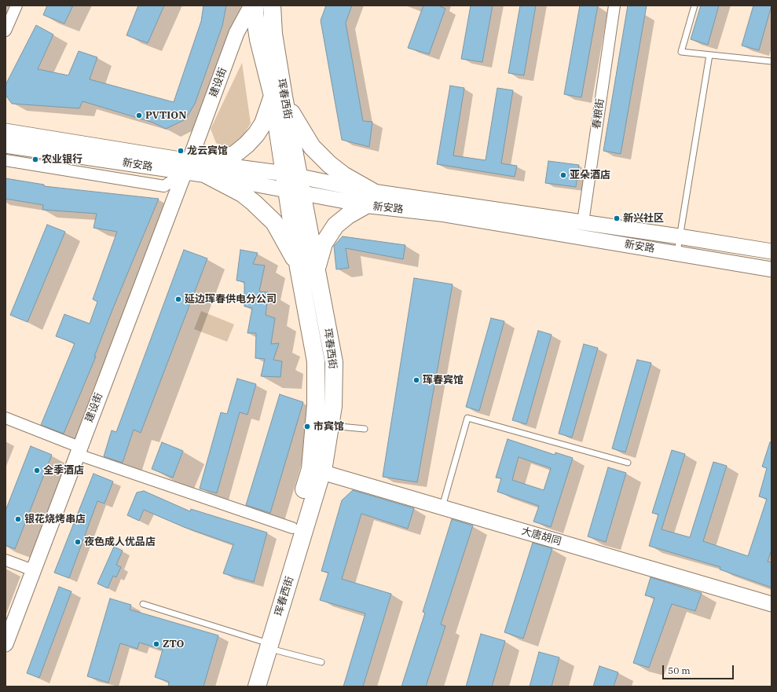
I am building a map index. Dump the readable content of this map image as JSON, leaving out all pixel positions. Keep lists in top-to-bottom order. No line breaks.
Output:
{"streets":{"main road":["建设街","珲春西街","新安路","大唐胡同"],"street":["春粮街"]},"crossings":[["建设街","新安路"],["珲春西街","新安路"],["珲春西街","大唐胡同"],["春粮街","新安路"]],"places":["PVTION","龙云宾馆","农业银行","亚朵酒店","新兴社区","延边珲春供电分公司","珲春宾馆","市宾馆","全季酒店","银花烧烤串店","夜色成人优品店","ZTO"],"scale_bar":"50 m"}
